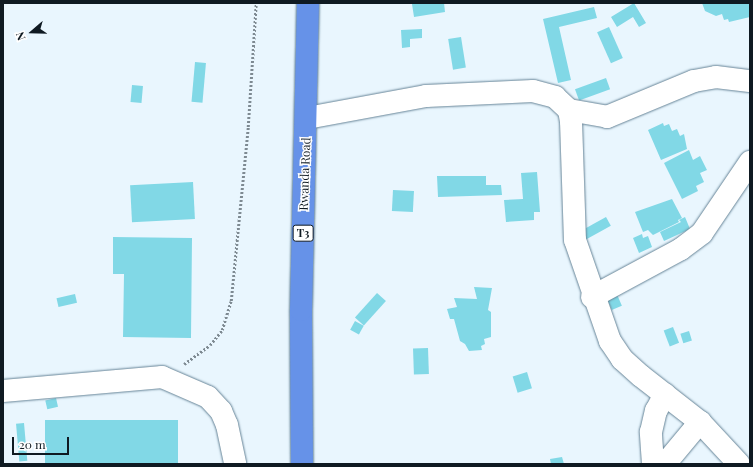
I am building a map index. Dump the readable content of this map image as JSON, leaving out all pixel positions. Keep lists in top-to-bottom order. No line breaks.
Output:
{"streets":{"highway":["Rwanda Road","T3"]},"scale_bar":"20 m","north":"left"}
